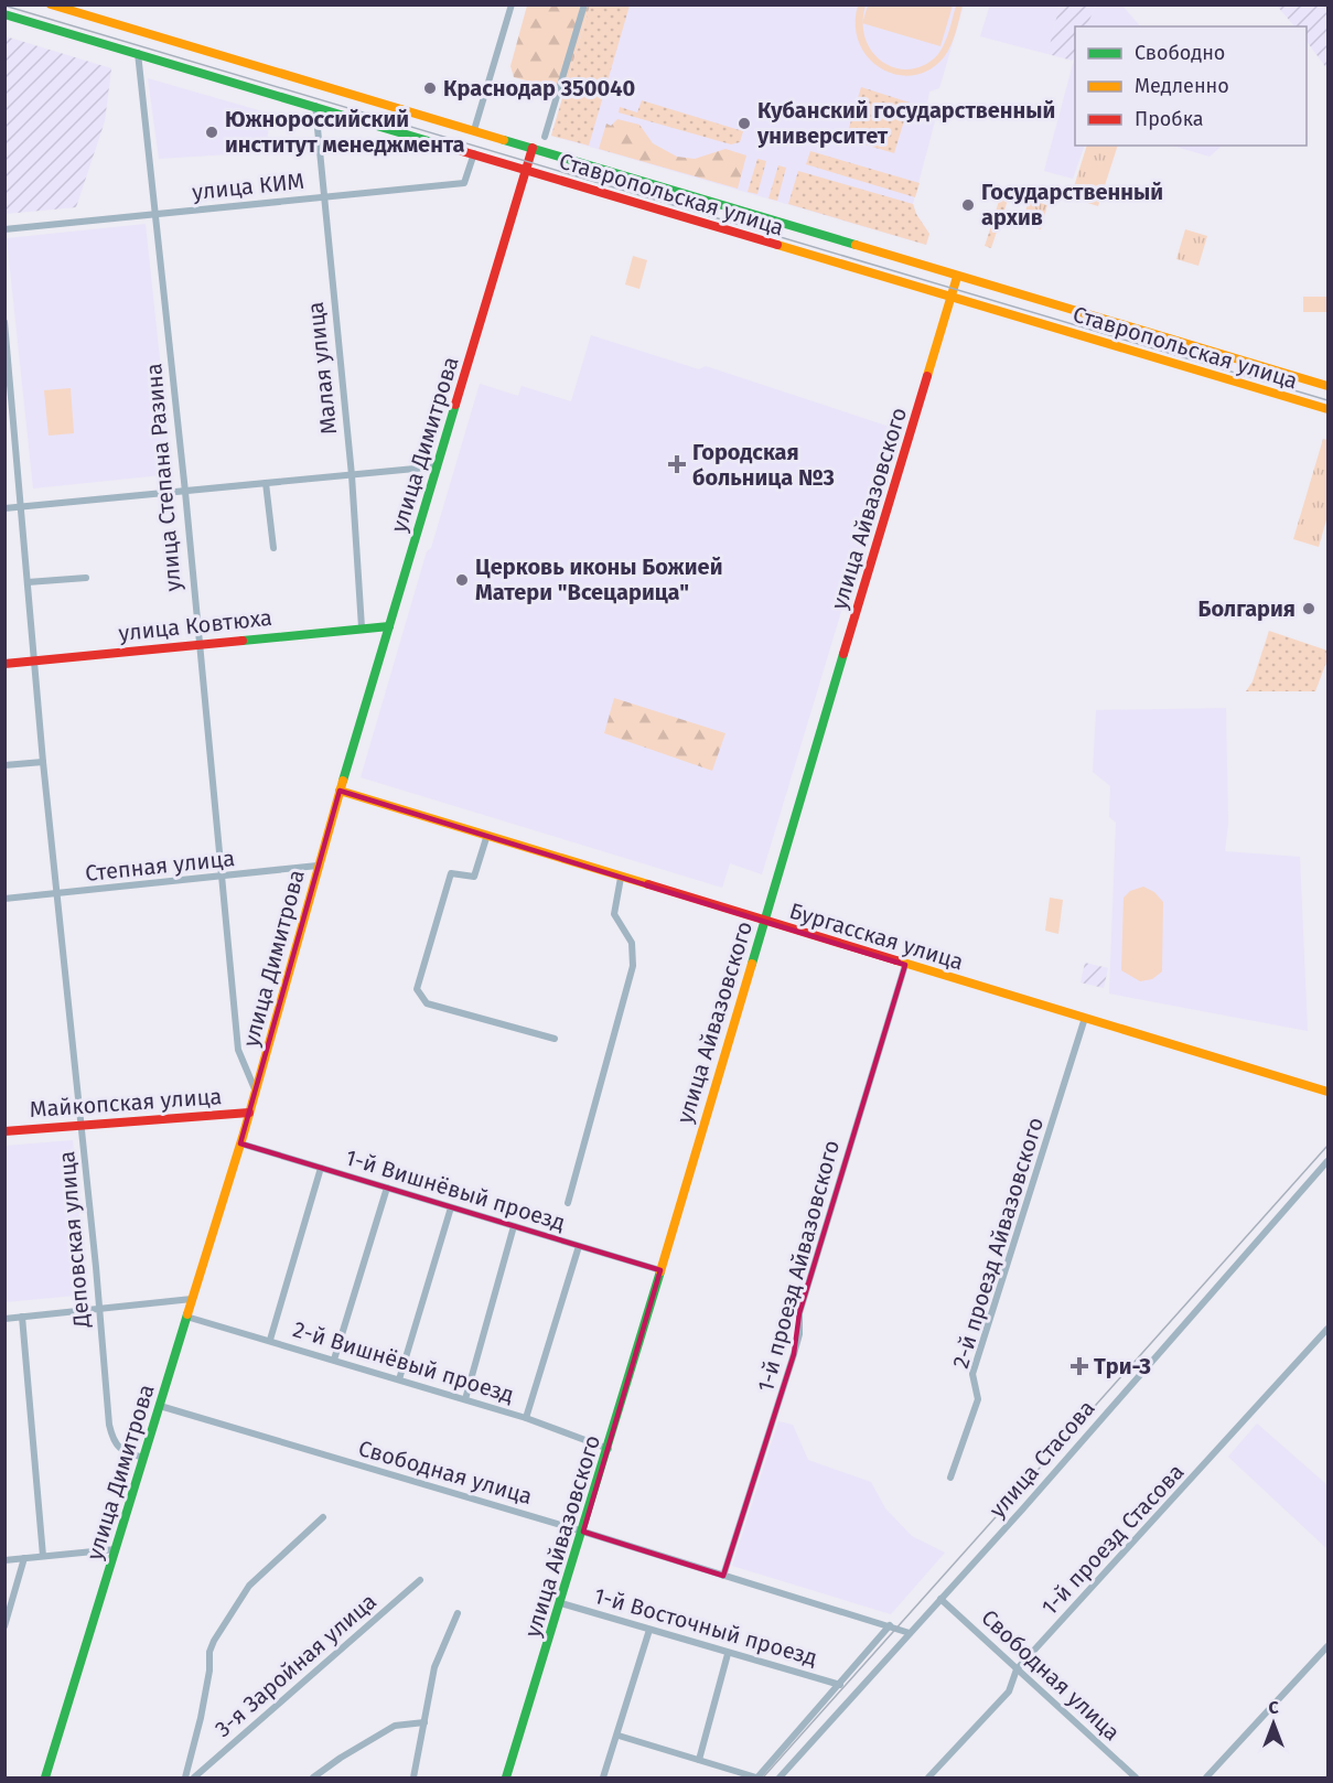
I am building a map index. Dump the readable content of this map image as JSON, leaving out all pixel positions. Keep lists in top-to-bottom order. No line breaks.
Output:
{"streets":{"street":["улица КИМ","Ставропольская улица","Малая улица","улица Димитрова","улица Степана Разина","улица Айвазовского","улица Ковтюха","Степная улица","Бургасская улица","Майкопская улица","1-й Вишнёвый проезд","Деповская улица","2-й проезд Айвазовского","1-й проезд Айвазовского","2-й Вишнёвый проезд","улица Стасова","Свободная улица","1-й проезд Стасова","1-й Восточный проезд","3-я Заройная улица"]},"crossings":[["улица КИМ","Ставропольская улица"],["улица КИМ","Малая улица"],["улица КИМ","улица Степана Разина"],["Ставропольская улица","Малая улица"],["Ставропольская улица","улица Димитрова"],["Ставропольская улица","улица Степана Разина"],["Ставропольская улица","улица Айвазовского"],["Малая улица","улица Ковтюха"],["улица Димитрова","улица Степана Разина"],["улица Димитрова","улица Ковтюха"],["улица Димитрова","Степная улица"],["улица Димитрова","Бургасская улица"],["улица Димитрова","Майкопская улица"],["улица Димитрова","1-й Вишнёвый проезд"],["улица Димитрова","Деповская улица"],["улица Димитрова","2-й Вишнёвый проезд"],["улица Димитрова","Свободная улица"],["улица Степана Разина","улица Ковтюха"],["улица Степана Разина","Степная улица"],["улица Айвазовского","Бургасская улица"],["улица Айвазовского","1-й Вишнёвый проезд"],["улица Айвазовского","2-й Вишнёвый проезд"],["улица Айвазовского","Свободная улица"],["улица Айвазовского","1-й Восточный проезд"],["улица Ковтюха","Деповская улица"],["Степная улица","Деповская улица"],["Бургасская улица","2-й проезд Айвазовского"],["Бургасская улица","1-й проезд Айвазовского"],["Майкопская улица","Деповская улица"],["1-й проезд Айвазовского","Свободная улица"],["улица Стасова","Свободная улица"],["Свободная улица","1-й проезд Стасова"]],"places":{"other":["Краснодар 350040","Кубанский государственный университет","Южнороссийский институт менеджмента","Государственный архив","Церковь иконы Божией Матери \"Всецарица\"","Болгария"],"health":["Городская больница №3","Три-З"]},"legend":["Свободно","Медленно","Пробка"],"north":"top"}
